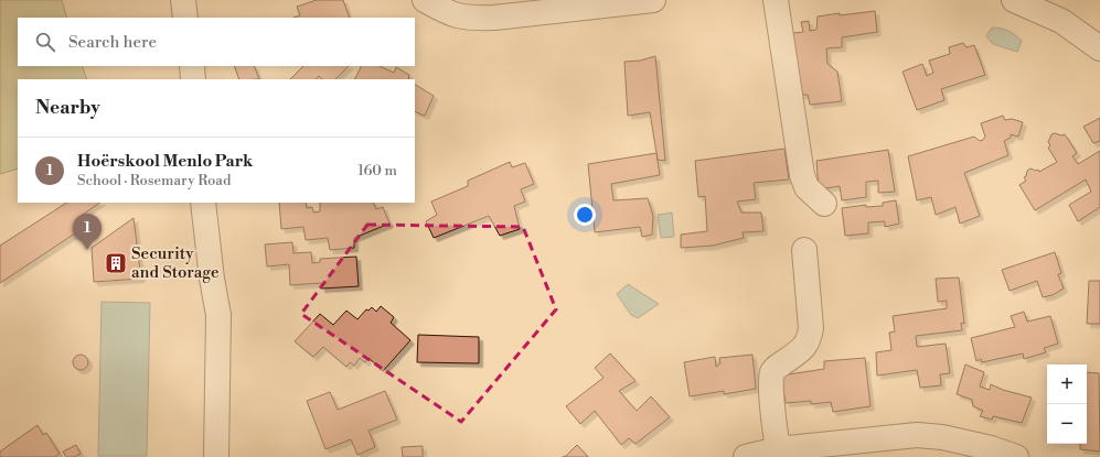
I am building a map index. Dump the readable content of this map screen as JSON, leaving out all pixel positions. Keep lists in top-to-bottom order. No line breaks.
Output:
{"places":{"building":["Security and Storage"]},"page":{"search":"Search here","heading":"Nearby","list":[{"mark":"1","name":"Hoërskool Menlo Park","note":"School · Rosemary Road","value":"160 m"}],"pins":"1","map_buttons":["+","−"]}}
